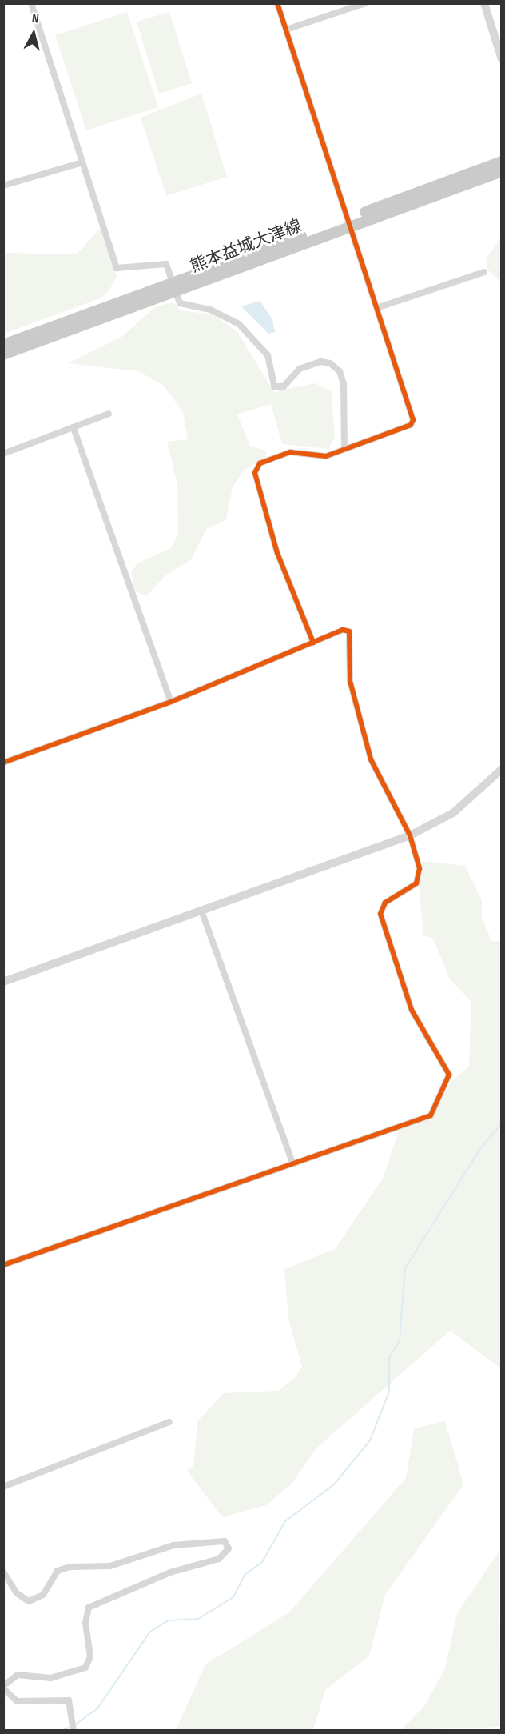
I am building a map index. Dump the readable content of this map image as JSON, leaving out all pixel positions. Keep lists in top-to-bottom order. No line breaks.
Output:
{"streets":{"main road":["熊本益城大津線"]},"north":"top"}
